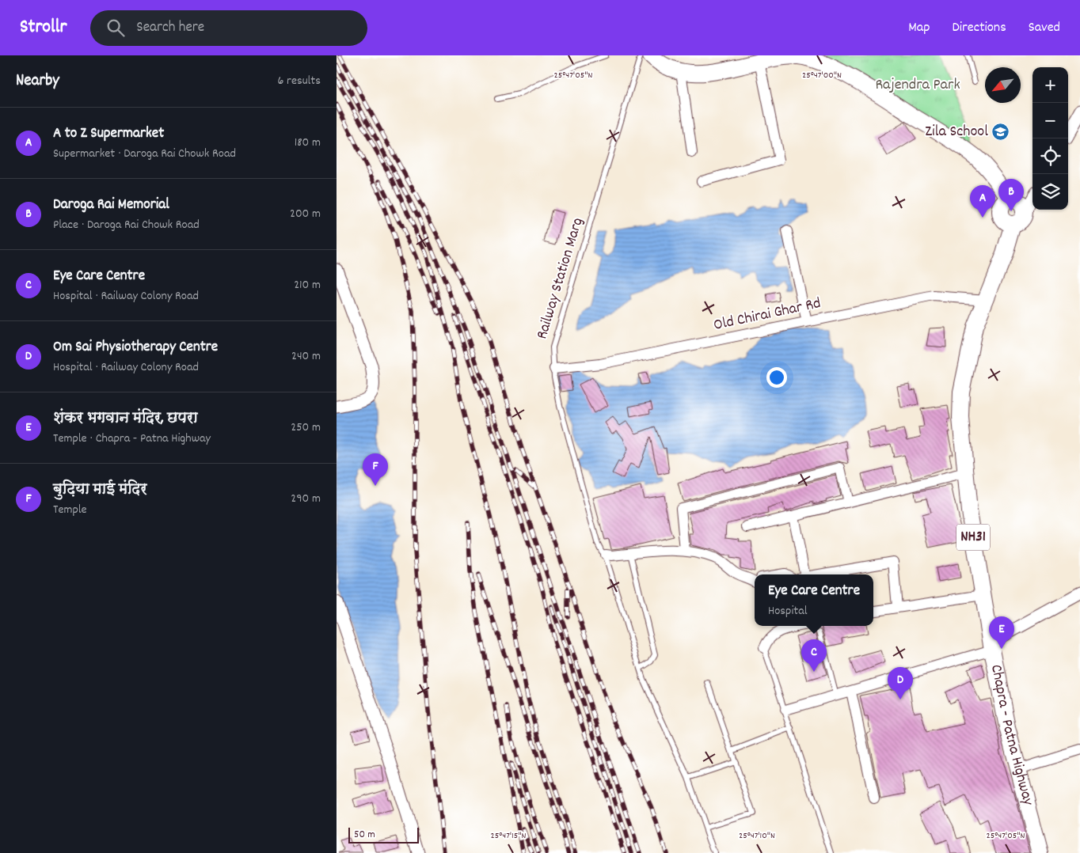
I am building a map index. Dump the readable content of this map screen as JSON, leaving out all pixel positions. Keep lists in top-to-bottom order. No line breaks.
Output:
{"streets":{"highway":["NH31","Chapra - Patna Highway"],"street":["Old Chirai Ghar Rd"],"lane":["Railway Station Marg"]},"crossings":[["Railway Station Marg","Old Chirai Ghar Rd"],["Old Chirai Ghar Rd","Chapra - Patna Highway"],["NH31","Chapra - Patna Highway"]],"parks":["Rajendra Park"],"places":{"school or university":["Zila School"]},"scale_bar":"50 m","north":"bottom left","page":{"header":"Strollr","search":"Search here","nav":["Map","Directions","Saved"],"heading":["Nearby","6 results"],"map_buttons":["+","−"],"list":[{"mark":"A","name":"A to Z Supermarket","note":"Supermarket · Daroga Rai Chowk Road","value":"180 m"},{"mark":"B","name":"Daroga Rai Memorial","note":"Place · Daroga Rai Chowk Road","value":"200 m"},{"mark":"C","name":"Eye Care Centre","note":"Hospital · Railway Colony Road","value":"210 m"},{"mark":"D","name":"Om Sai Physiotherapy Centre","note":"Hospital · Railway Colony Road","value":"240 m"},{"mark":"E","name":"शंकर भगवान मंदिर, छपरा","note":"Temple · Chapra - Patna Highway","value":"250 m"},{"mark":"F","name":"बुढ़िया माई मंदिर","note":"Temple","value":"290 m"}],"pins":["B","A","F","E","C","D"],"popup":["Eye Care Centre","Hospital"],"scale":"50 m"},"coordinates":["25°47'05\"N","25°47'00\"N","25°47'15\"N","25°47'10\"N"]}
